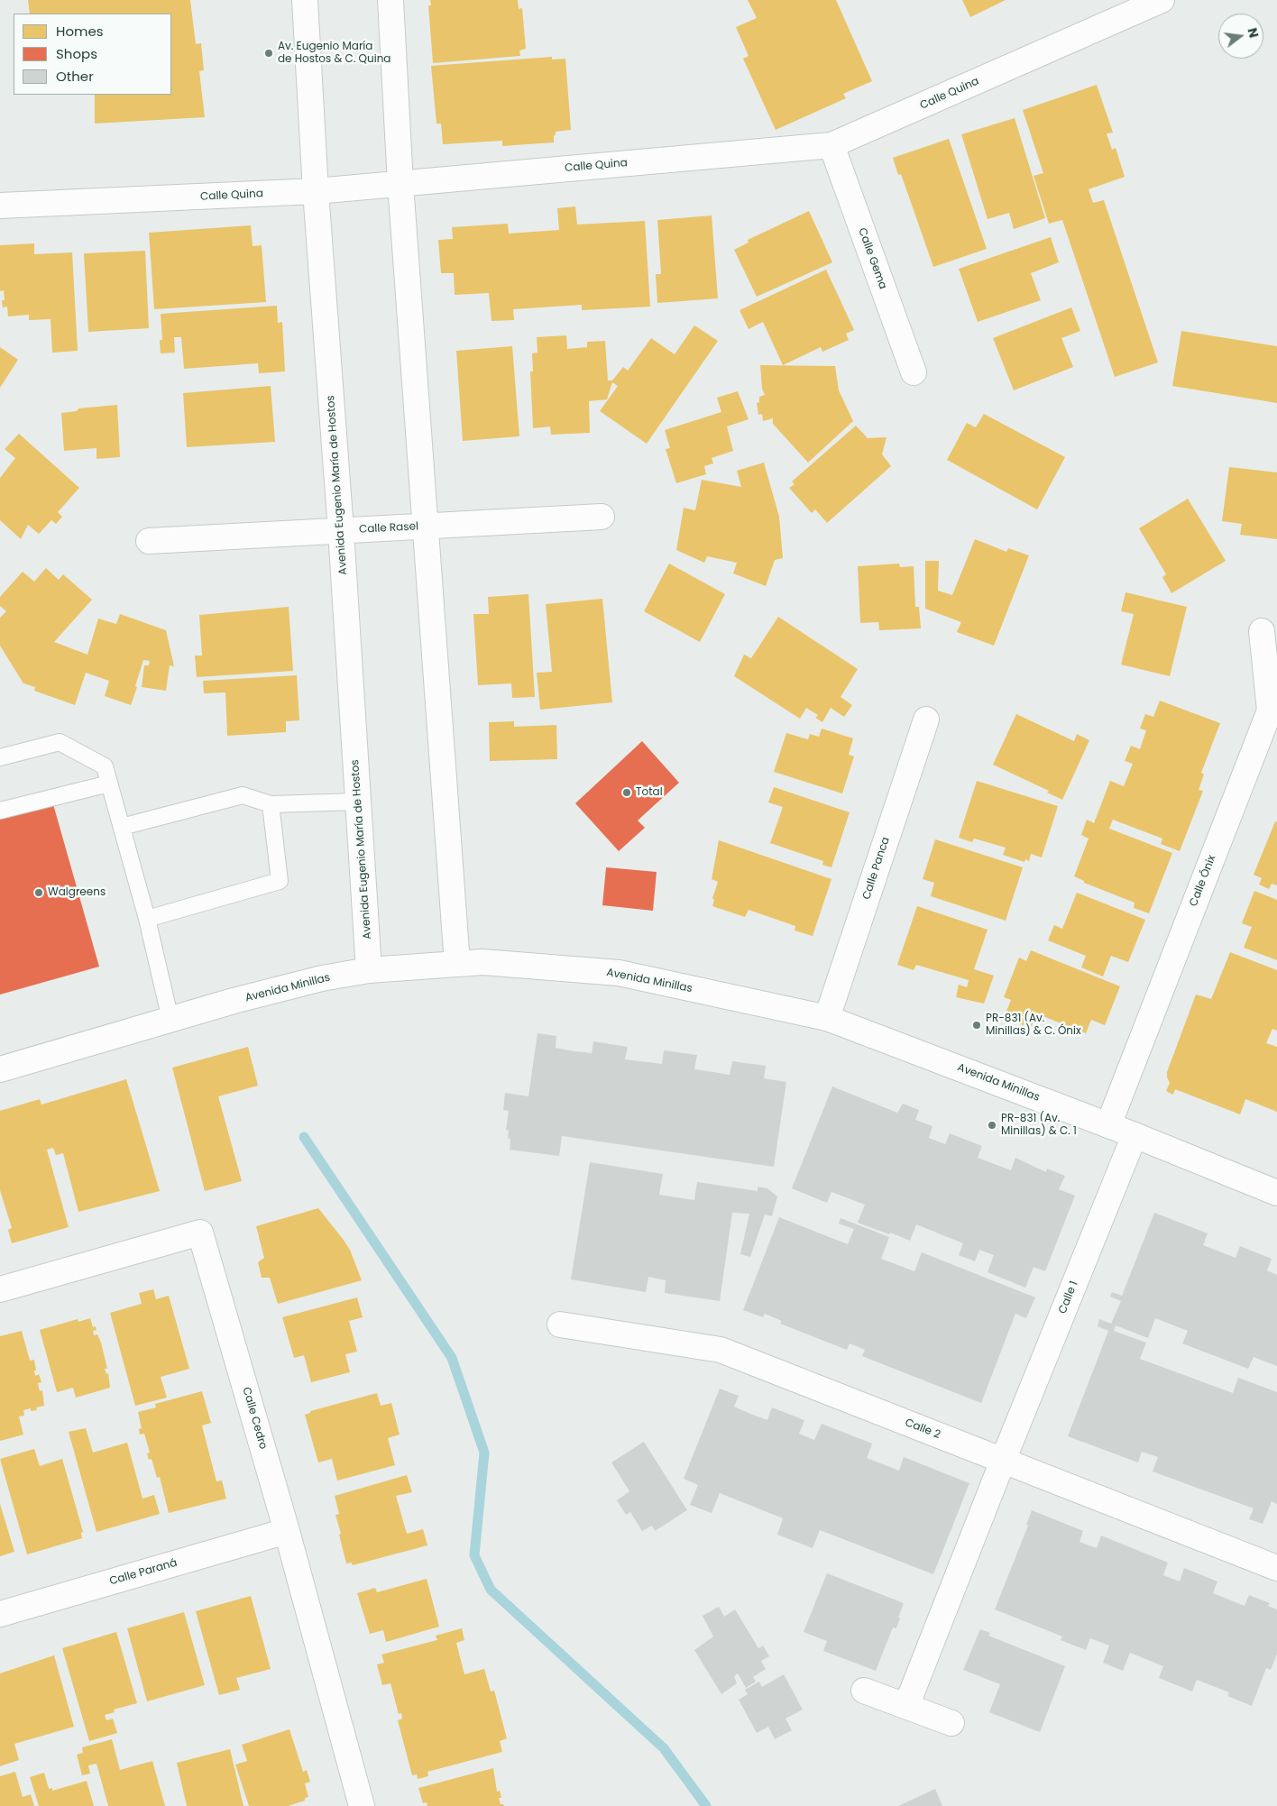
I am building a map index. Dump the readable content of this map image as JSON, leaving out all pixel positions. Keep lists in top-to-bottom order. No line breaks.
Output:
{"streets":{"street":["Calle Quina","Calle Gema","Avenida Eugenio María de Hostos","Calle Rasel","Calle Panca","Calle Ónix","Avenida Minillas","Calle 1","Calle Cedro","Calle 2","Calle Paraná"]},"crossings":[["Calle Quina","Calle Gema"],["Calle Quina","Avenida Eugenio María de Hostos"],["Avenida Eugenio María de Hostos","Calle Rasel"],["Avenida Eugenio María de Hostos","Avenida Minillas"],["Calle Panca","Avenida Minillas"],["Calle Ónix","Avenida Minillas"],["Avenida Minillas","Calle 1"],["Calle 1","Calle 2"],["Calle Cedro","Calle Paraná"]],"places":["Av. Eugenio María de Hostos & C. Quina","Total","Walgreens","PR-831 (Av. Minillas) & C. Ónix","PR-831 (Av. Minillas) & C. 1"],"legend":["Homes","Shops","Other"],"north":"right"}
